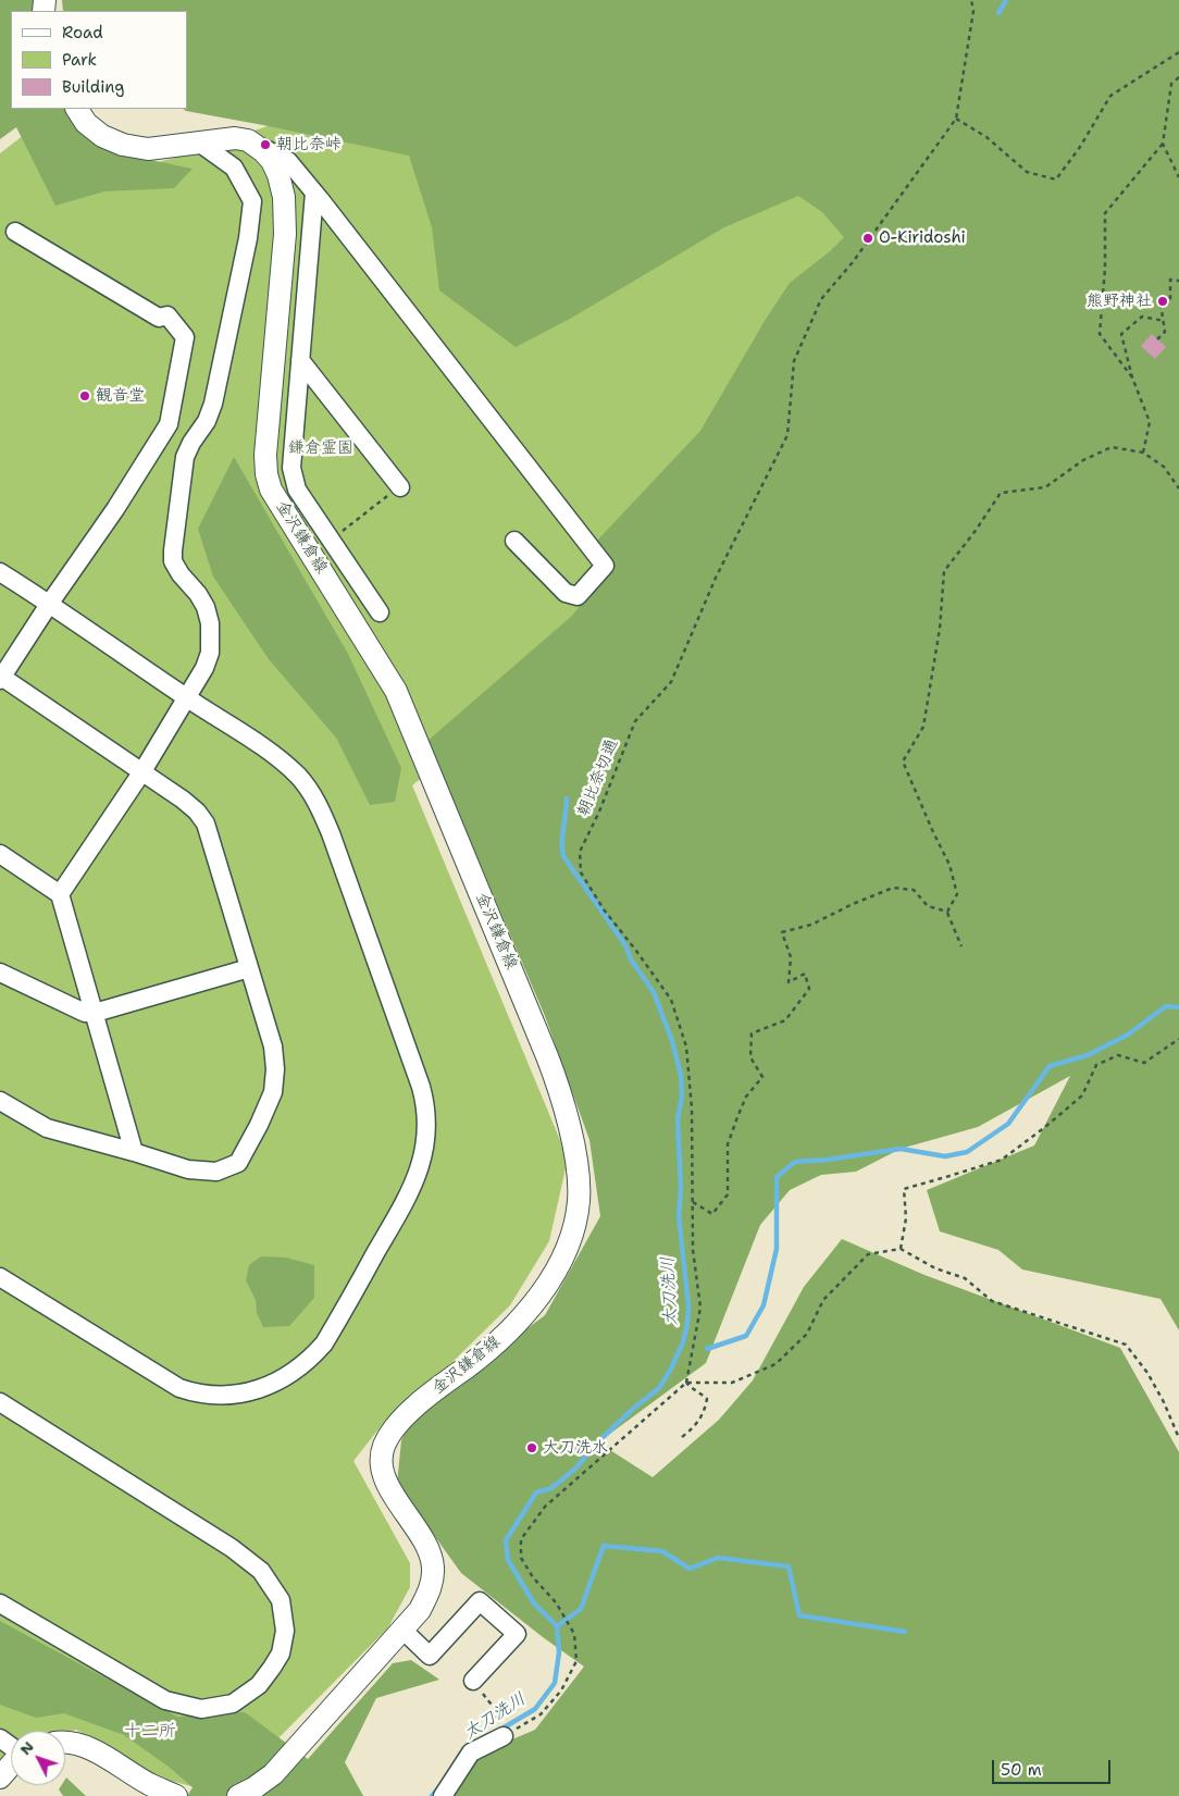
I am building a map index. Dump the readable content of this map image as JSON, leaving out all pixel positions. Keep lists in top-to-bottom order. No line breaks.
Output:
{"streets":{"main road":["金沢鎌倉線"],"path":["朝比奈切通"]},"districts":["十二所"],"water":["太刀洗川"],"parks":["鎌倉霊園"],"places":["朝比奈峠","O-Kiridoshi","熊野神社","観音堂","大刀洗水"],"legend":["Road","Park","Building"],"scale_bar":"50 m","north":"top left"}
